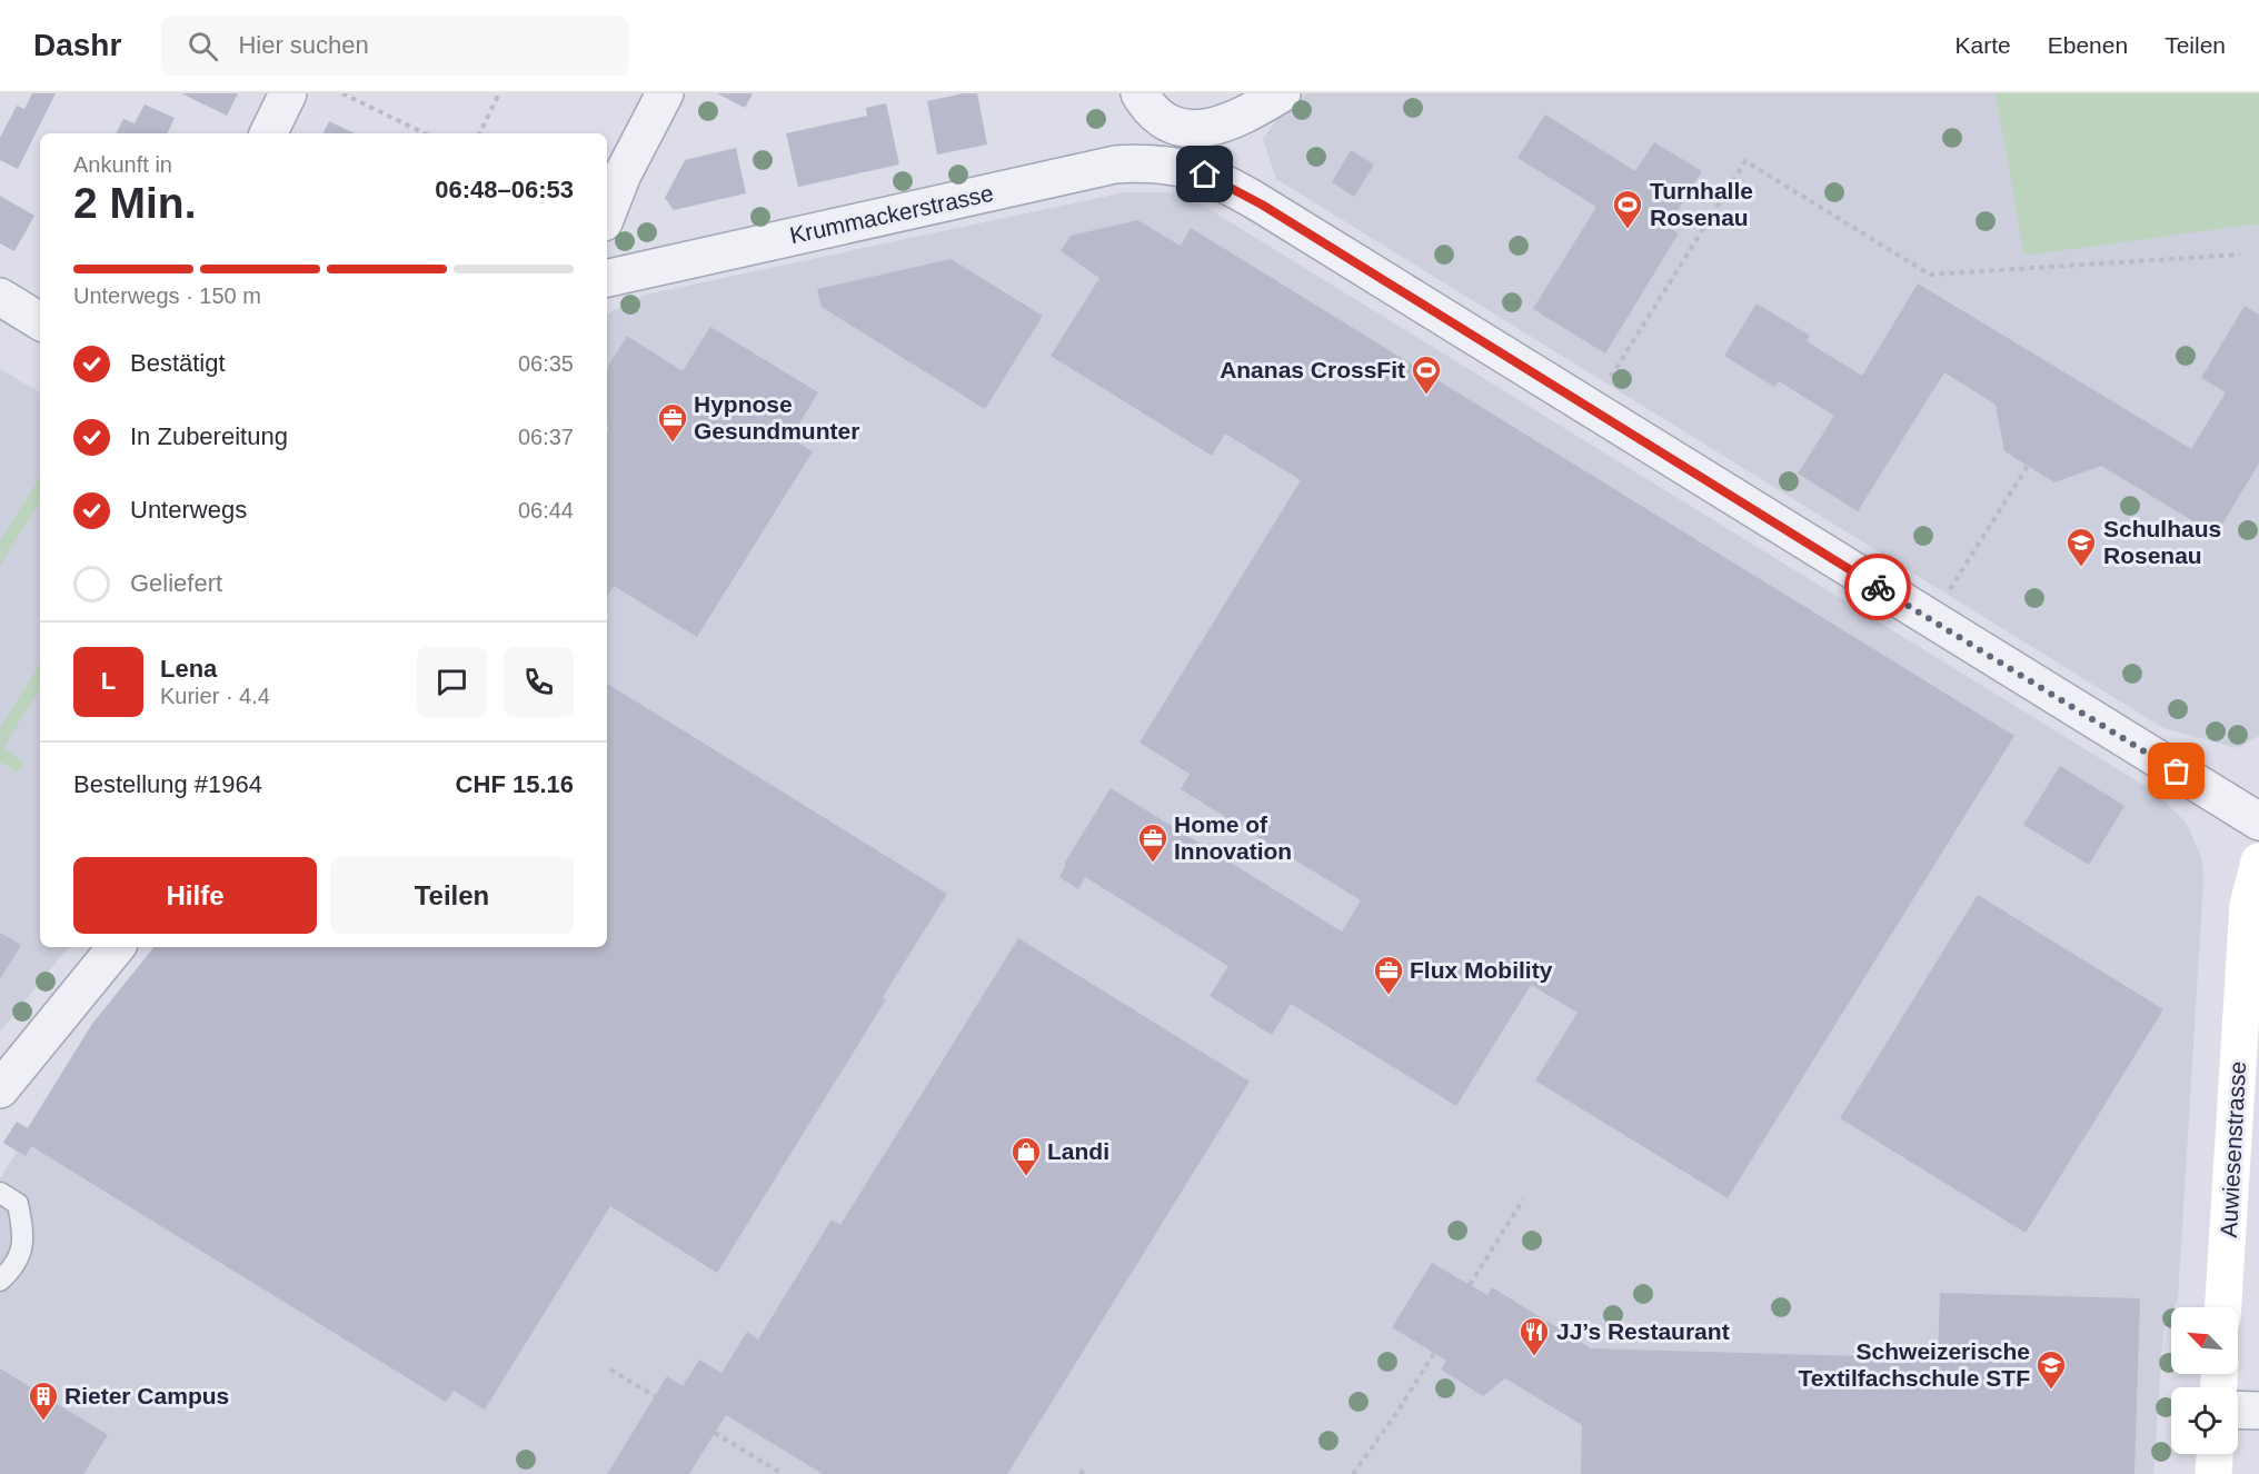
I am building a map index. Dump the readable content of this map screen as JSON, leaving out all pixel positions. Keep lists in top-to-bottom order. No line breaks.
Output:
{"streets":{"main road":["Auwiesenstrasse"],"street":["Krummackerstrasse"]},"places":{"sports":["Turnhalle Rosenau","Ananas CrossFit"],"office":["Hypnose Gesundmunter","Home of Innovation","Flux Mobility"],"school or university":["Schulhaus Rosenau","Schweizerische Textilfachschule STF"],"shop":["Landi"],"restaurant":["JJ’s Restaurant"],"building":["Rieter Campus"]},"north":"top left","page":{"header":"Dashr","search":"Hier suchen","nav":["Karte","Ebenen","Teilen"],"heading":["2 Min.","Ankunft in","06:48–06:53"],"panel":["Lena","Kurier · 4.4","Bestellung #1964","CHF 15.16"],"bar":"Unterwegs · 150 m","list":[["Bestätigt","06:35"],["In Zubereitung","06:37"],["Unterwegs","06:44"],"Geliefert"],"round":"L","buttons":["Hilfe","Teilen"]}}
